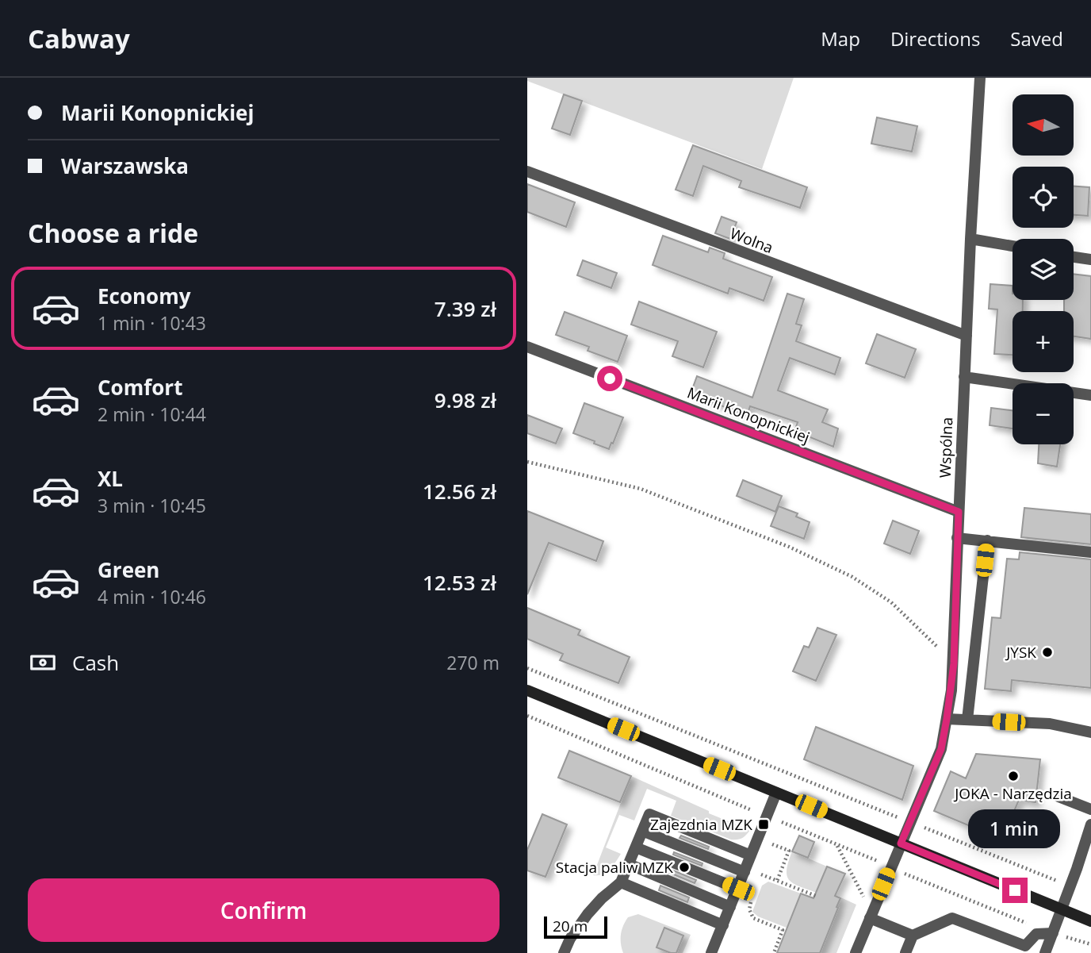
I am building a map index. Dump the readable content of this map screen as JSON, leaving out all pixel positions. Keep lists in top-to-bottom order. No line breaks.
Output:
{"streets":{"street":["Wolna","Marii Konopnickiej","Wspólna"]},"crossings":[["Wolna","Wspólna"],["Marii Konopnickiej","Wspólna"]],"places":{"other":["JYSK","JOKA - Narzędzia","Stacja paliw MZK"],"transit":["Zajezdnia MZK"]},"scale_bar":"20 m","north":"left","page":{"header":"Cabway","nav":["Map","Directions","Saved"],"banner":["Marii Konopnickiej","Warszawska"],"map_buttons":["+","−"],"heading":"Choose a ride","list":[{"name":"Economy","note":"1 min · 10:43","value":"7.39 zł"},{"name":"Comfort","note":"2 min · 10:44","value":"9.98 zł"},{"name":"XL","note":"3 min · 10:45","value":"12.56 zł"},{"name":"Green","note":"4 min · 10:46","value":"12.53 zł"}],"pay":["Cash","270 m"],"bubble":"1 min","buttons":"Confirm","scale":"20 m"}}
